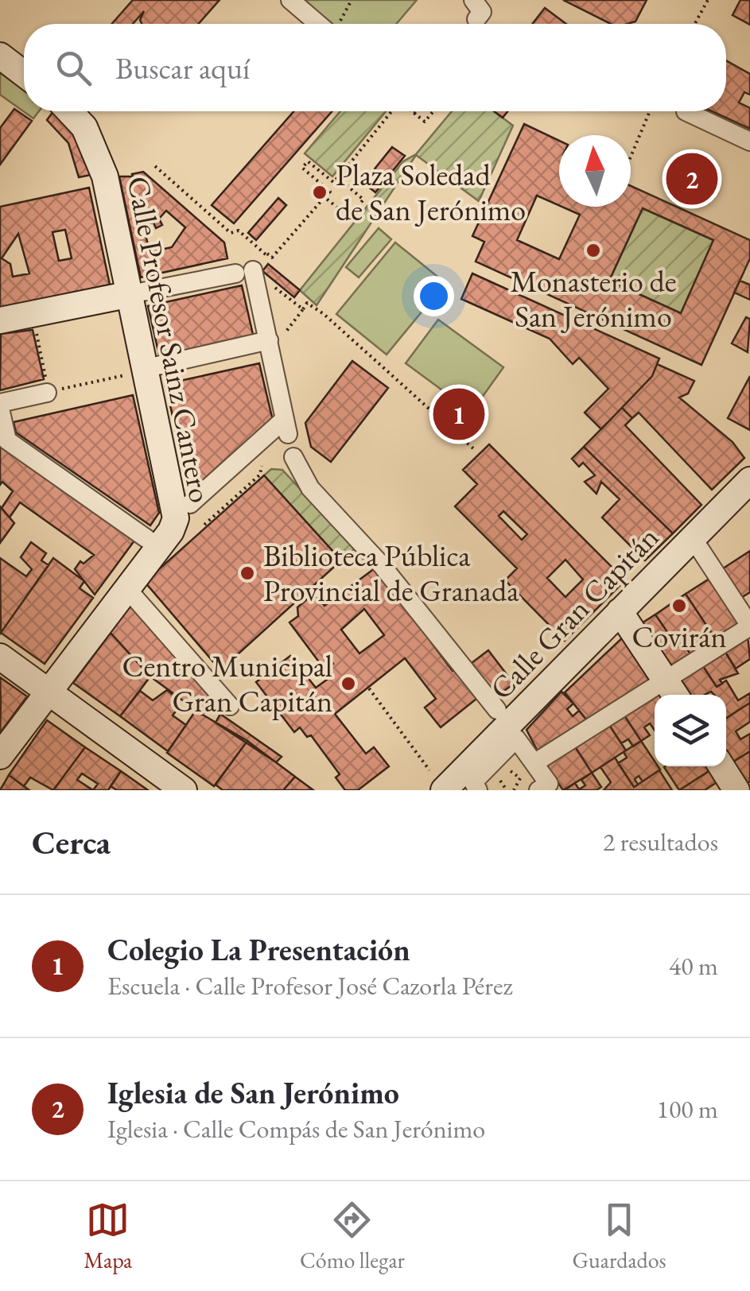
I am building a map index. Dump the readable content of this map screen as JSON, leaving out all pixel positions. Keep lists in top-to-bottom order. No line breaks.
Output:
{"streets":{"street":["Calle Profesor Sainz Cantero","Calle Gran Capitán"]},"places":["Plaza Soledad de San Jerónimo","Monasterio de San Jerónimo","Biblioteca Pública Provincial de Granada","Covirán","Centro Municipal Gran Capitán"],"north":"top","page":{"search":"Buscar aquí","pins":["2","1"],"heading":["Cerca","2 resultados"],"list":[{"mark":"1","name":"Colegio La Presentación","note":"Escuela · Calle Profesor José Cazorla Pérez","value":"40 m"},{"mark":"2","name":"Iglesia de San Jerónimo","note":"Iglesia · Calle Compás de San Jerónimo","value":"100 m"}],"nav":["Mapa","Cómo llegar","Guardados"]}}
